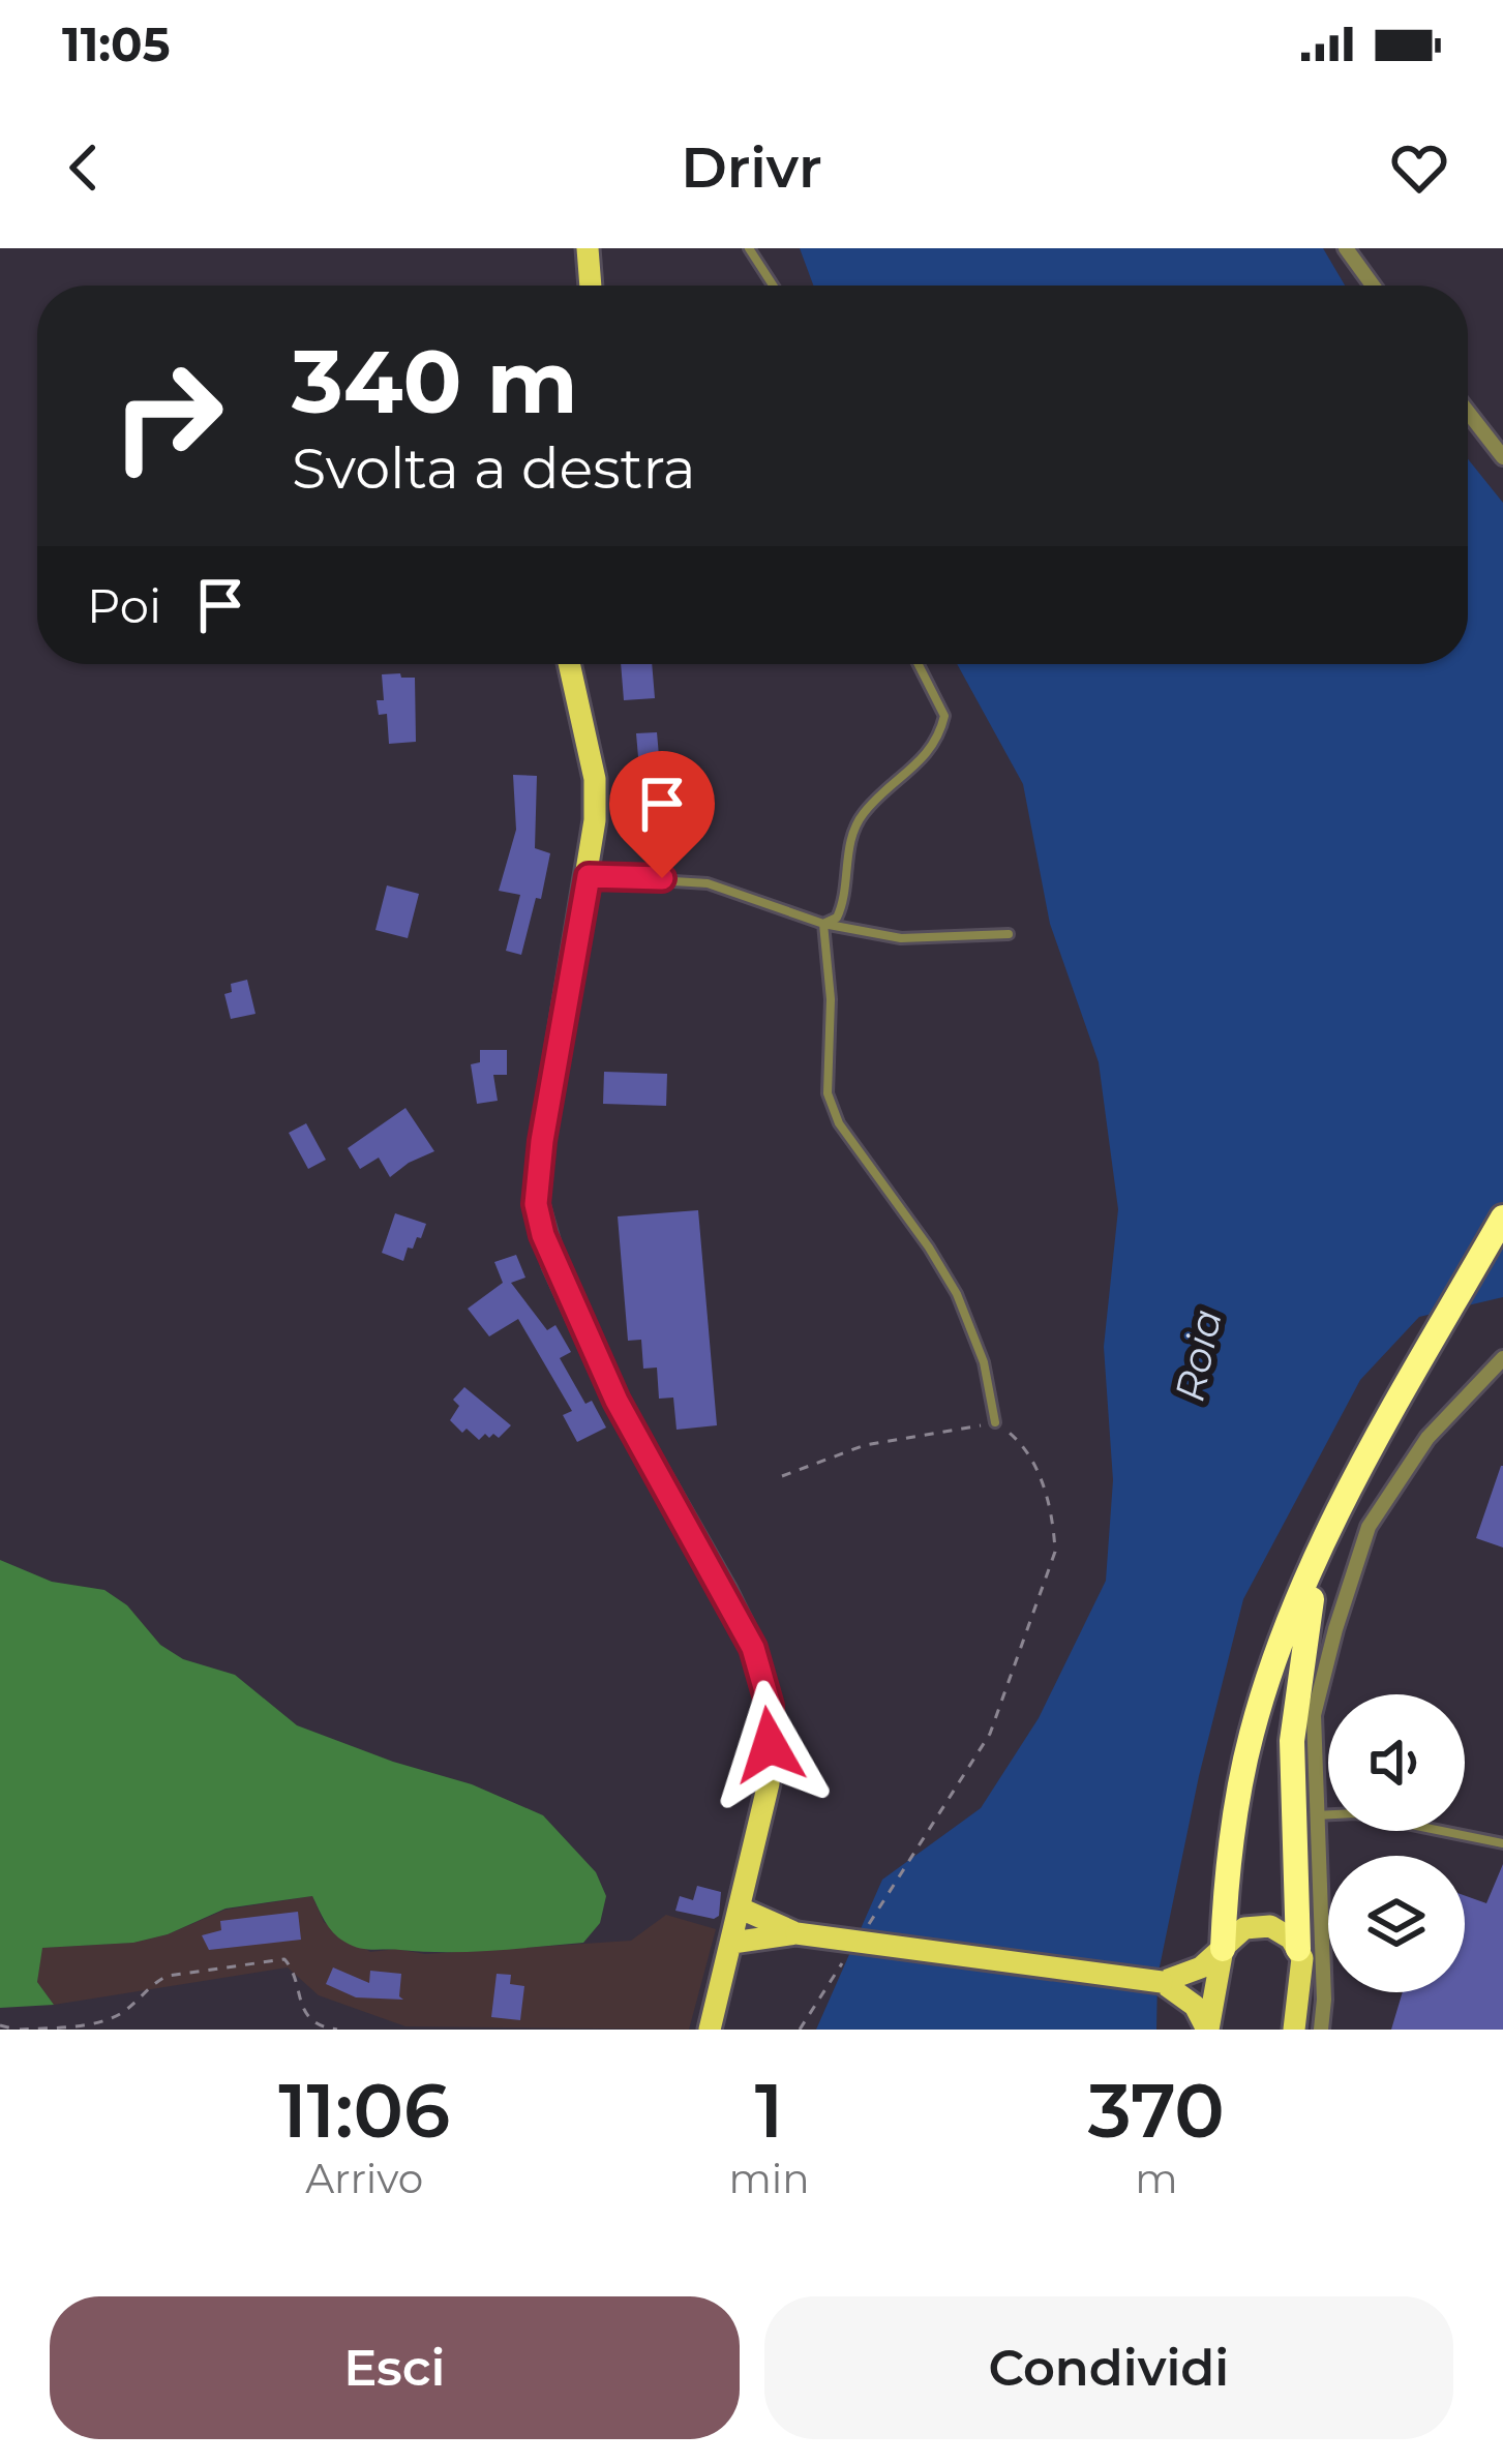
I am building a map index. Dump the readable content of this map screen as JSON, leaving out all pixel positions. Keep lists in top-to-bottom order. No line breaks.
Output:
{"water":["Roia"],"page":{"status":"11:05","header":"Drivr","turn":["340 m","Svolta a destra"],"then":"Poi","eta":["11:06","Arrivo","1","min","370","m"],"buttons":["Esci","Condividi"]}}
